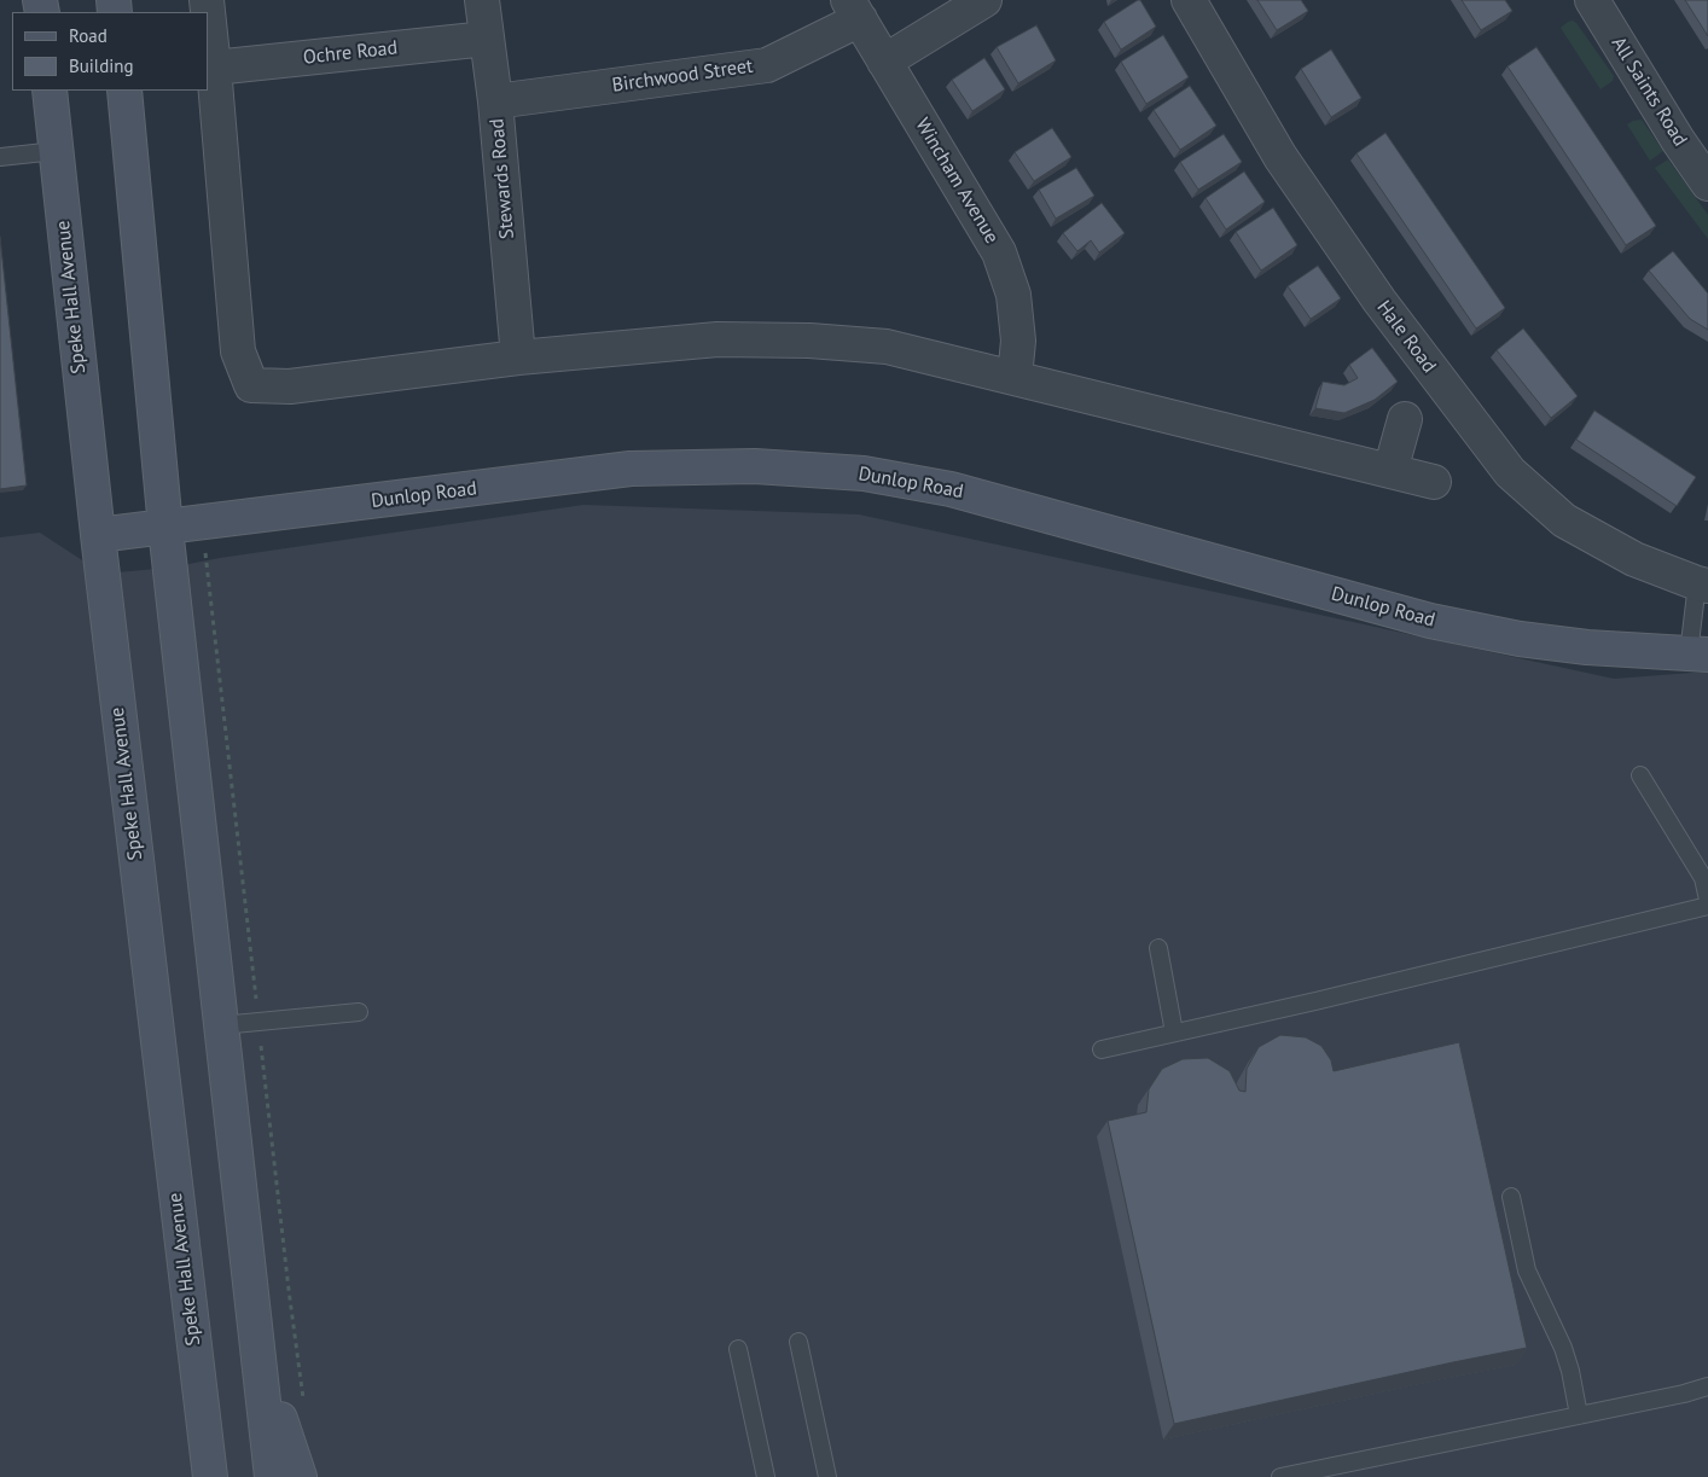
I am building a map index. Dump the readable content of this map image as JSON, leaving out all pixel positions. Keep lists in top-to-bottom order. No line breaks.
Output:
{"streets":{"street":["Ochre Road","Birchwood Street","All Saints Road","Stewards Road","Wincham Avenue","Speke Hall Avenue","Hale Road","Dunlop Road"]},"crossings":[["Ochre Road","Stewards Road"],["Birchwood Street","Stewards Road"],["Birchwood Street","Wincham Avenue"],["Speke Hall Avenue","Dunlop Road"]],"legend":["Road","Building"]}
